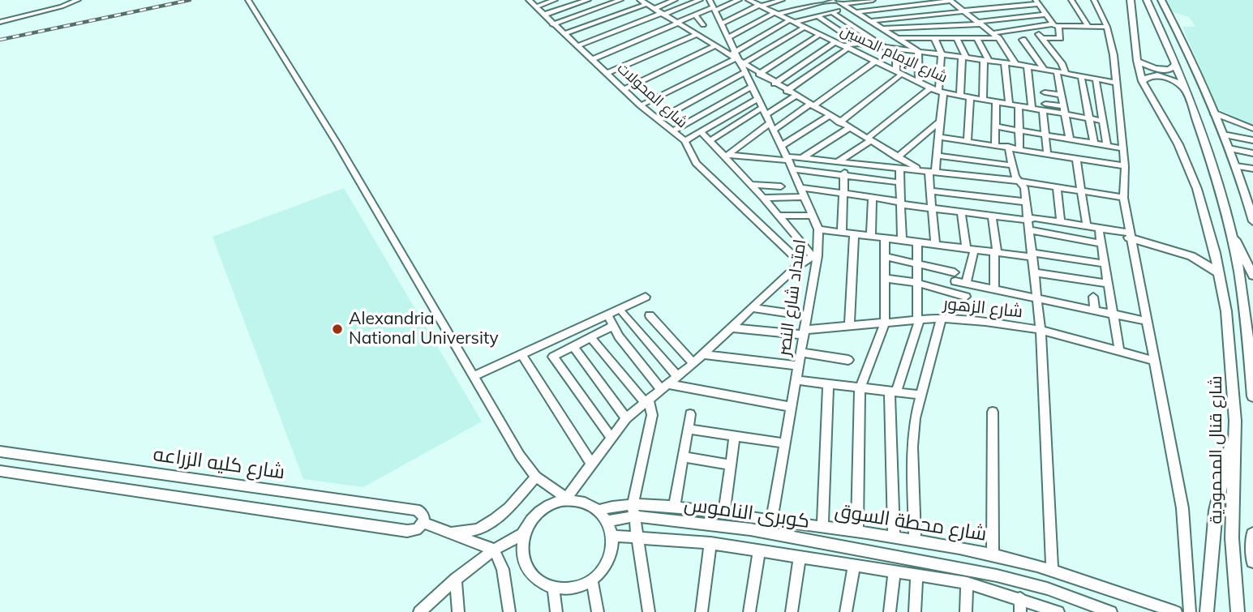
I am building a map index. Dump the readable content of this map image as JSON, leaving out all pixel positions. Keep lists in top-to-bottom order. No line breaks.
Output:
{"streets":{"main road":["شارع قنال المحمودية"],"street":["شارع الإمام الحسين","شارع المحولات","امتداد شارع النصر","شارع الزهور","شارع كليه الزراعه","كوبرى الناموس","شارع محطة السوق"]},"crossings":[["امتداد شارع النصر","شارع الزهور"],["امتداد شارع النصر","شارع محطة السوق"],["شارع الزهور","شارع قنال المحمودية"],["كوبرى الناموس","شارع محطة السوق"]],"places":["Alexandria National University"]}
